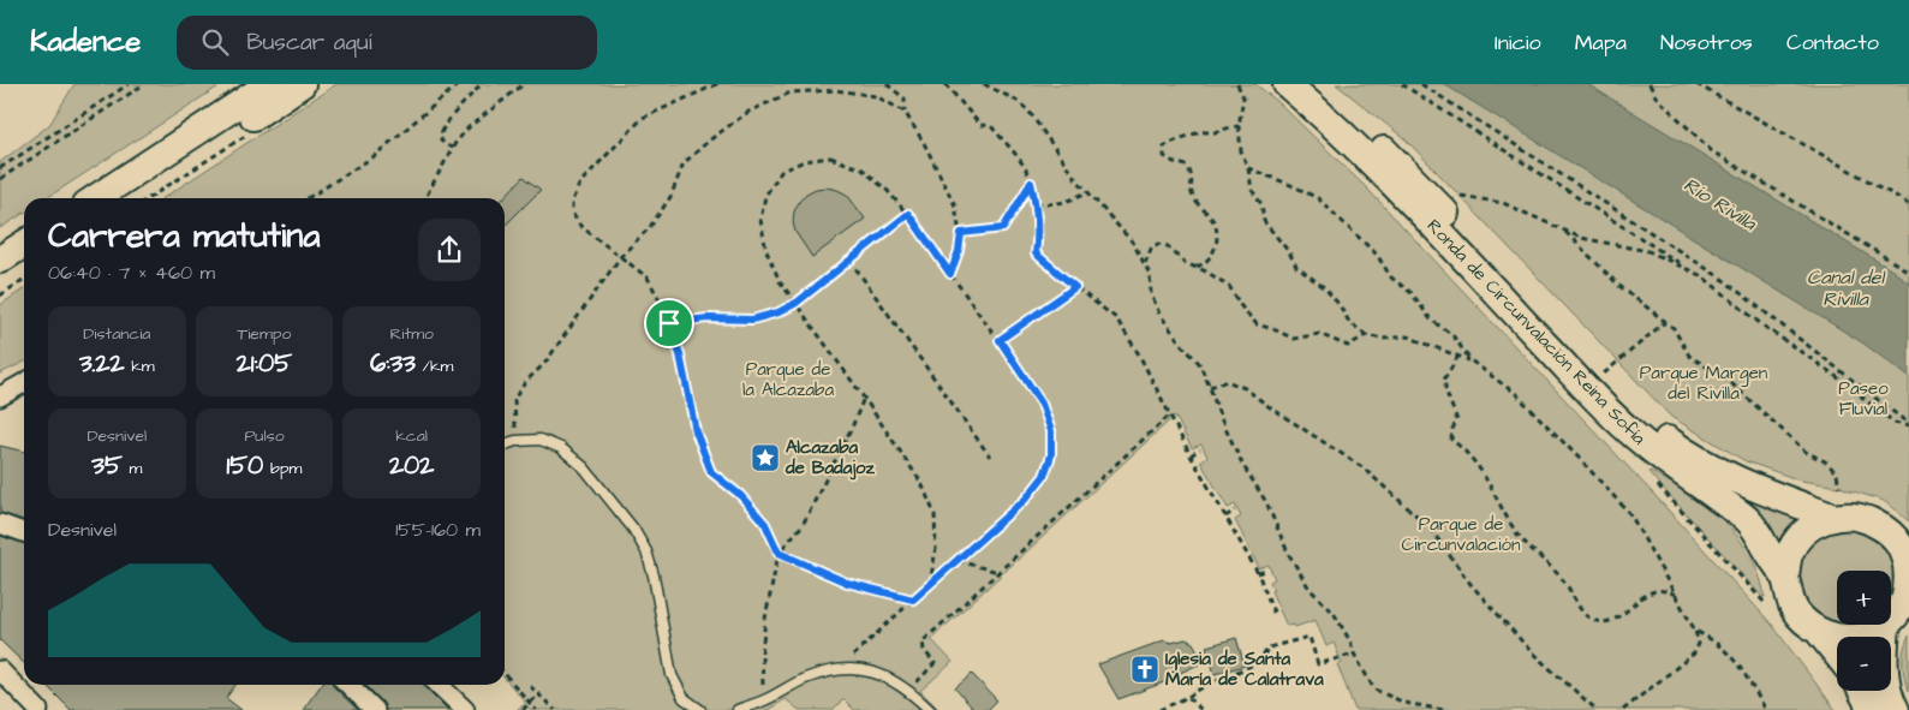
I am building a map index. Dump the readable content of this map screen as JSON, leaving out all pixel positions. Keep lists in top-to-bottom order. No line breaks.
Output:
{"streets":{"main road":["Ronda de Circunvalación Reina Sofía"]},"water":["Río Rivilla","Canal del Rivilla"],"parks":["Parque de la Alcazaba","Parque Margen del Rivilla","Paseo Fluvial","Parque de Circunvalación"],"places":{"place":["Alcazaba de Badajoz"],"church":["Iglesia de Santa María de Calatrava"]},"page":{"header":"Kadence","search":"Buscar aquí","nav":["Inicio","Mapa","Nosotros","Contacto"],"heading":["Carrera matutina","06:40 · 7 × 460 m"],"stats":[["Distancia","3.22 km"],["Tiempo","21:05"],["Ritmo","6:33 /km"],["Desnivel","35 m"],["Pulso","150 bpm"],["kcal","202"]],"chart":["Desnivel","155–160 m"],"map_buttons":["+","−"]}}
